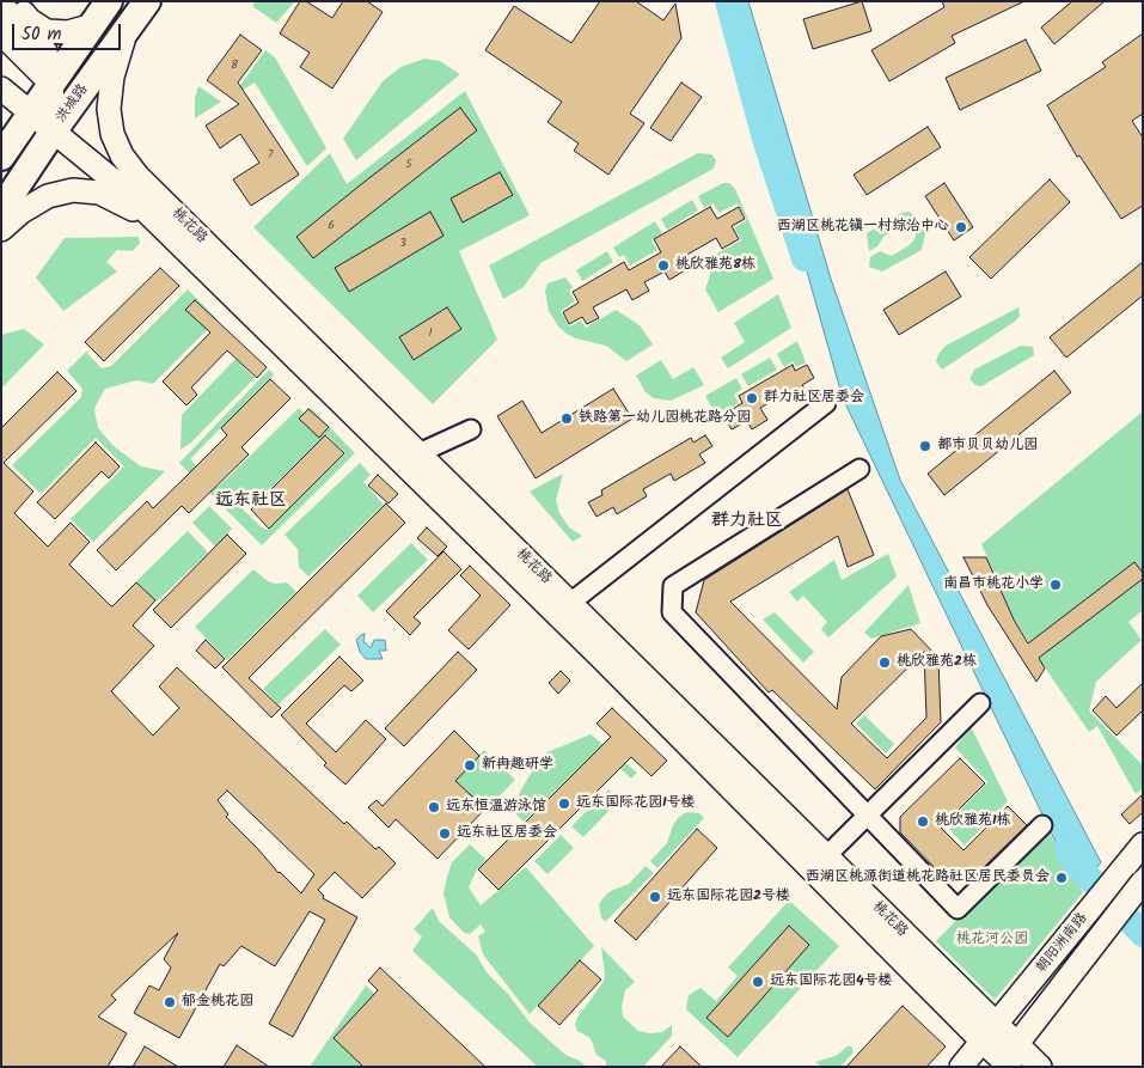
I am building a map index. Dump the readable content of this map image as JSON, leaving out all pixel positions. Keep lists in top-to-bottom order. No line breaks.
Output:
{"streets":{"highway":["洪城路"],"main road":["桃花路","朝阳洲南路"]},"crossings":[["洪城路","桃花路"],["桃花路","朝阳洲南路"]],"districts":["远东社区","群力社区"],"parks":["桃花河公园"],"places":["西湖区桃花镇一村综治中心","桃欣雅苑8栋","群力社区居委会","铁路第一幼儿园桃花路分园","都市贝贝幼儿园","南昌市桃花小学","桃欣雅苑2栋","新冉趣研学","远东国际花园1号楼","远东恒温游泳馆","桃欣雅苑1栋","远东社区居委会","西湖区桃源街道桃花路社区居民委员会","远东国际花园2号楼","远东国际花园4号楼","郁金桃花园"],"house_numbers":["8","7","5","6","3","1"],"scale_bar":"50 m"}
